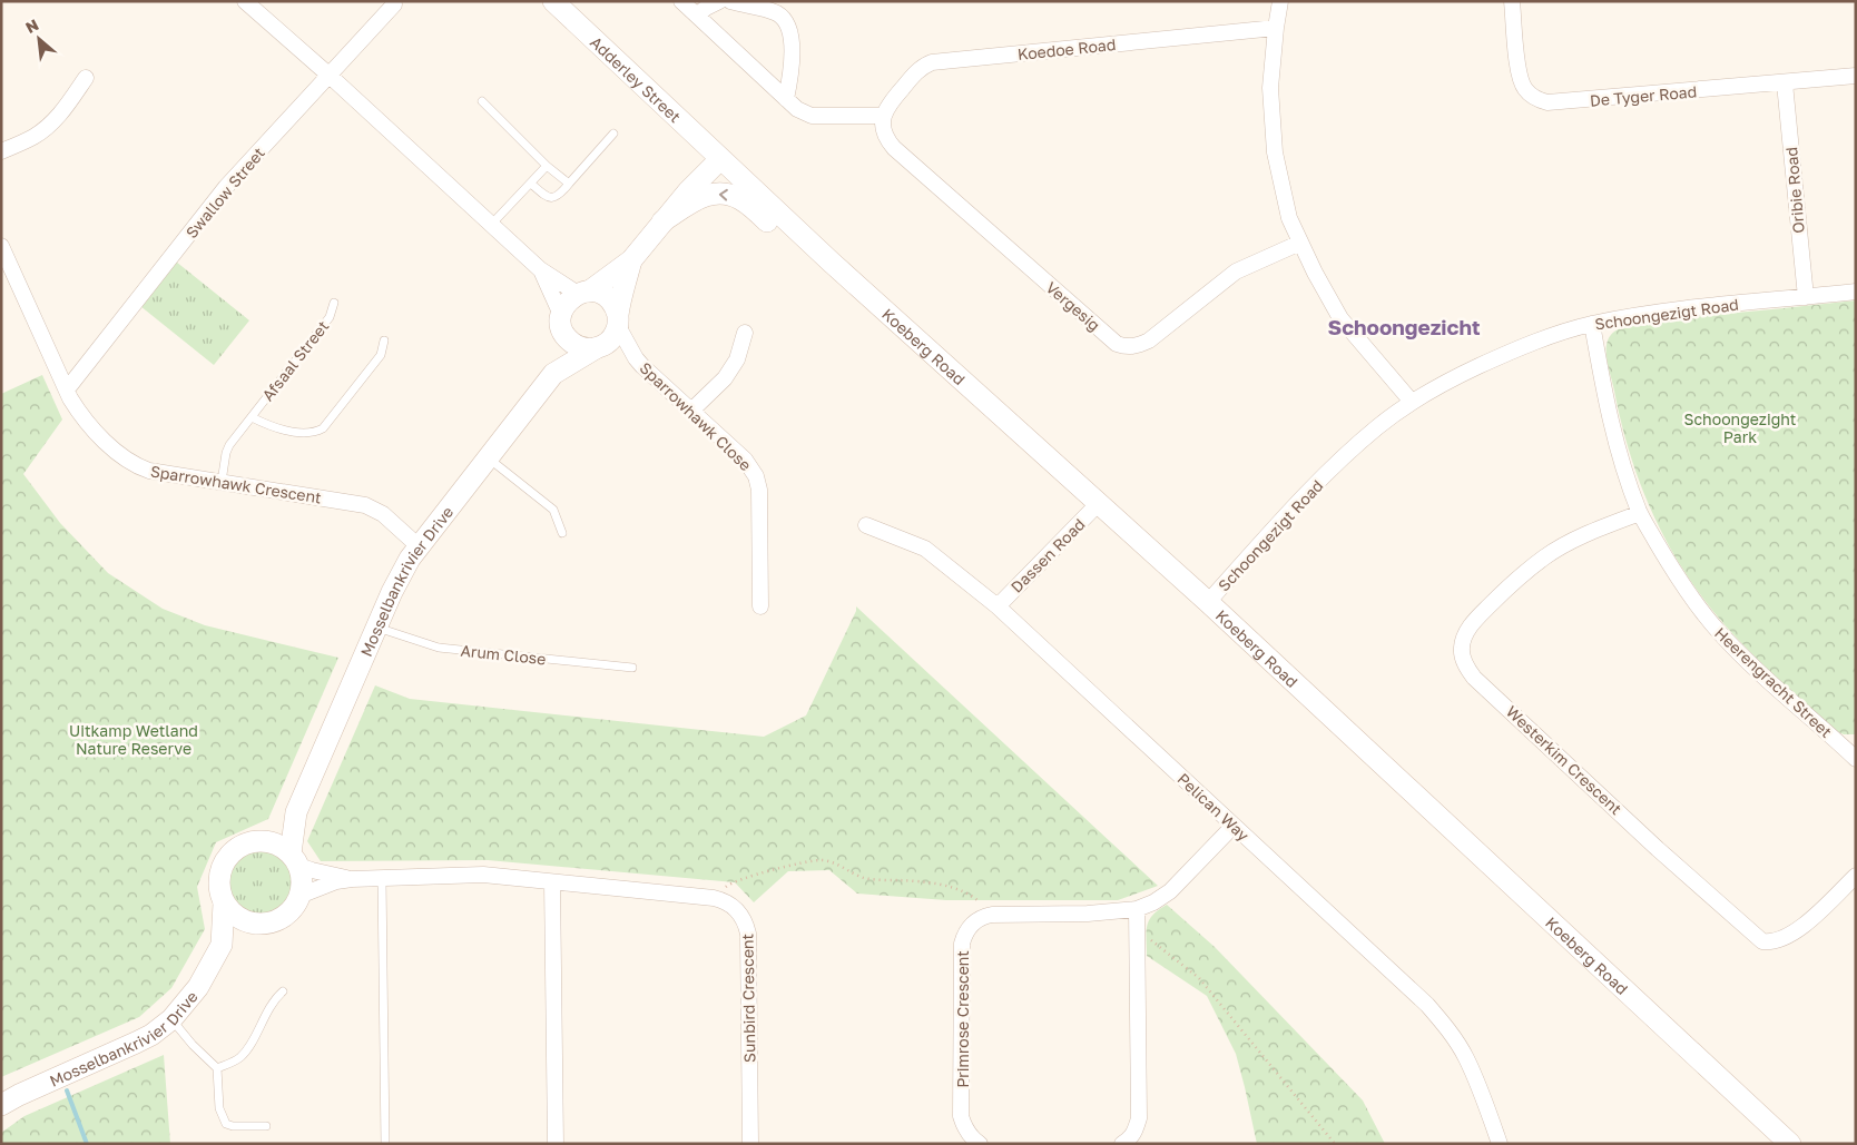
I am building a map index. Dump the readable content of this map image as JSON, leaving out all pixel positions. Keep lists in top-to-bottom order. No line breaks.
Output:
{"streets":{"main road":["Adderley Street","Koeberg Road","Mosselbankrivier Drive"],"street":["Koedoe Road","De Tyger Road","Oribie Road","Swallow Street","Vergesig","Schoongezigt Road","Sparrowhawk Close","Sparrowhawk Crescent","Dassen Road","Heerengracht Street","Westerkim Crescent","Pelican Way","Sunbird Crescent","Primrose Crescent"],"lane":["Afsaal Street","Arum Close"]},"crossings":[["Koedoe Road","Vergesig"],["Adderley Street","Koeberg Road"],["Adderley Street","Mosselbankrivier Drive"],["De Tyger Road","Oribie Road"],["Oribie Road","Schoongezigt Road"],["Swallow Street","Sparrowhawk Crescent"],["Schoongezigt Road","Koeberg Road"],["Schoongezigt Road","Heerengracht Street"],["Koeberg Road","Dassen Road"],["Koeberg Road","Mosselbankrivier Drive"],["Afsaal Street","Sparrowhawk Crescent"],["Sparrowhawk Close","Mosselbankrivier Drive"],["Sparrowhawk Crescent","Mosselbankrivier Drive"],["Dassen Road","Pelican Way"],["Mosselbankrivier Drive","Arum Close"],["Mosselbankrivier Drive","Sunbird Crescent"],["Heerengracht Street","Westerkim Crescent"]],"districts":["Schoongezicht"],"parks":["Schoongezight Park","Uitkamp Wetland Nature Reserve"],"north":"top left"}
